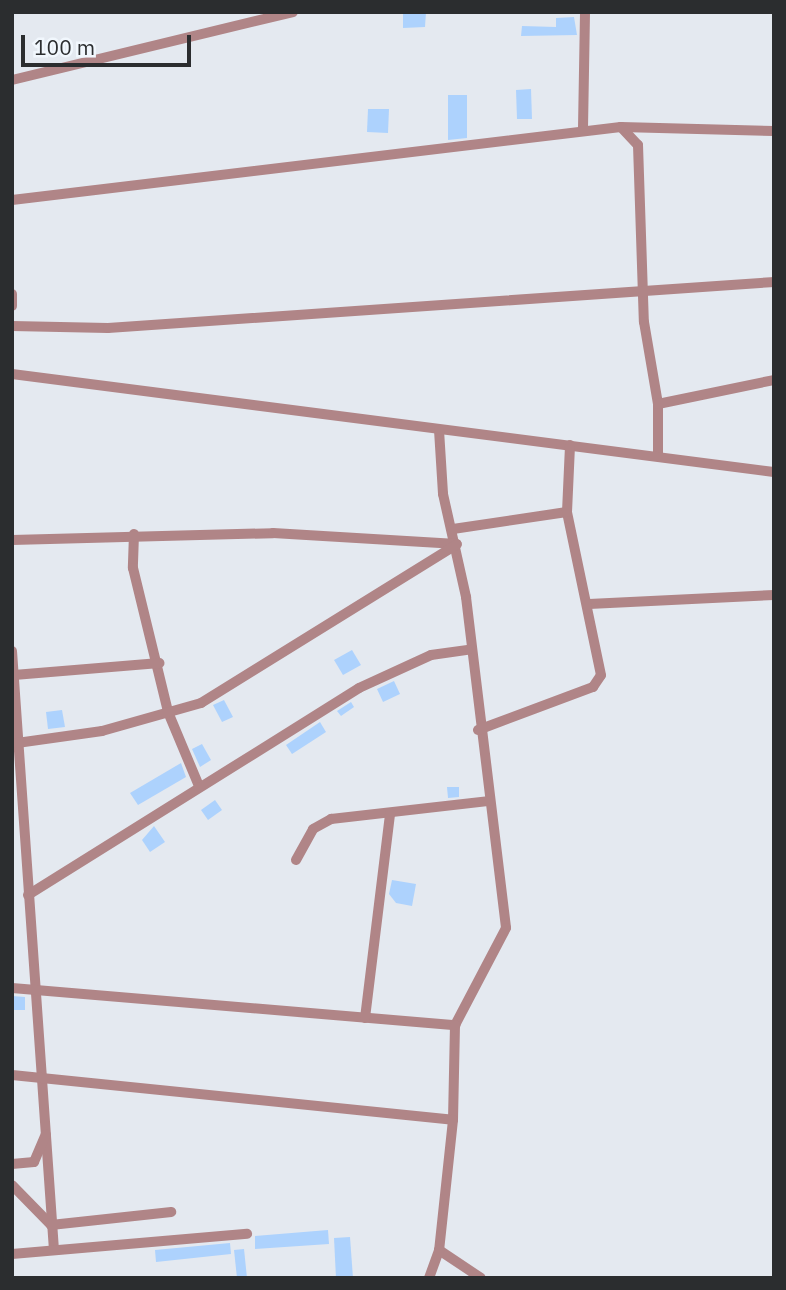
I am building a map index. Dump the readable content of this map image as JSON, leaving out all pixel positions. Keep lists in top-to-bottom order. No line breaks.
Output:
{"scale_bar":"100 m"}
